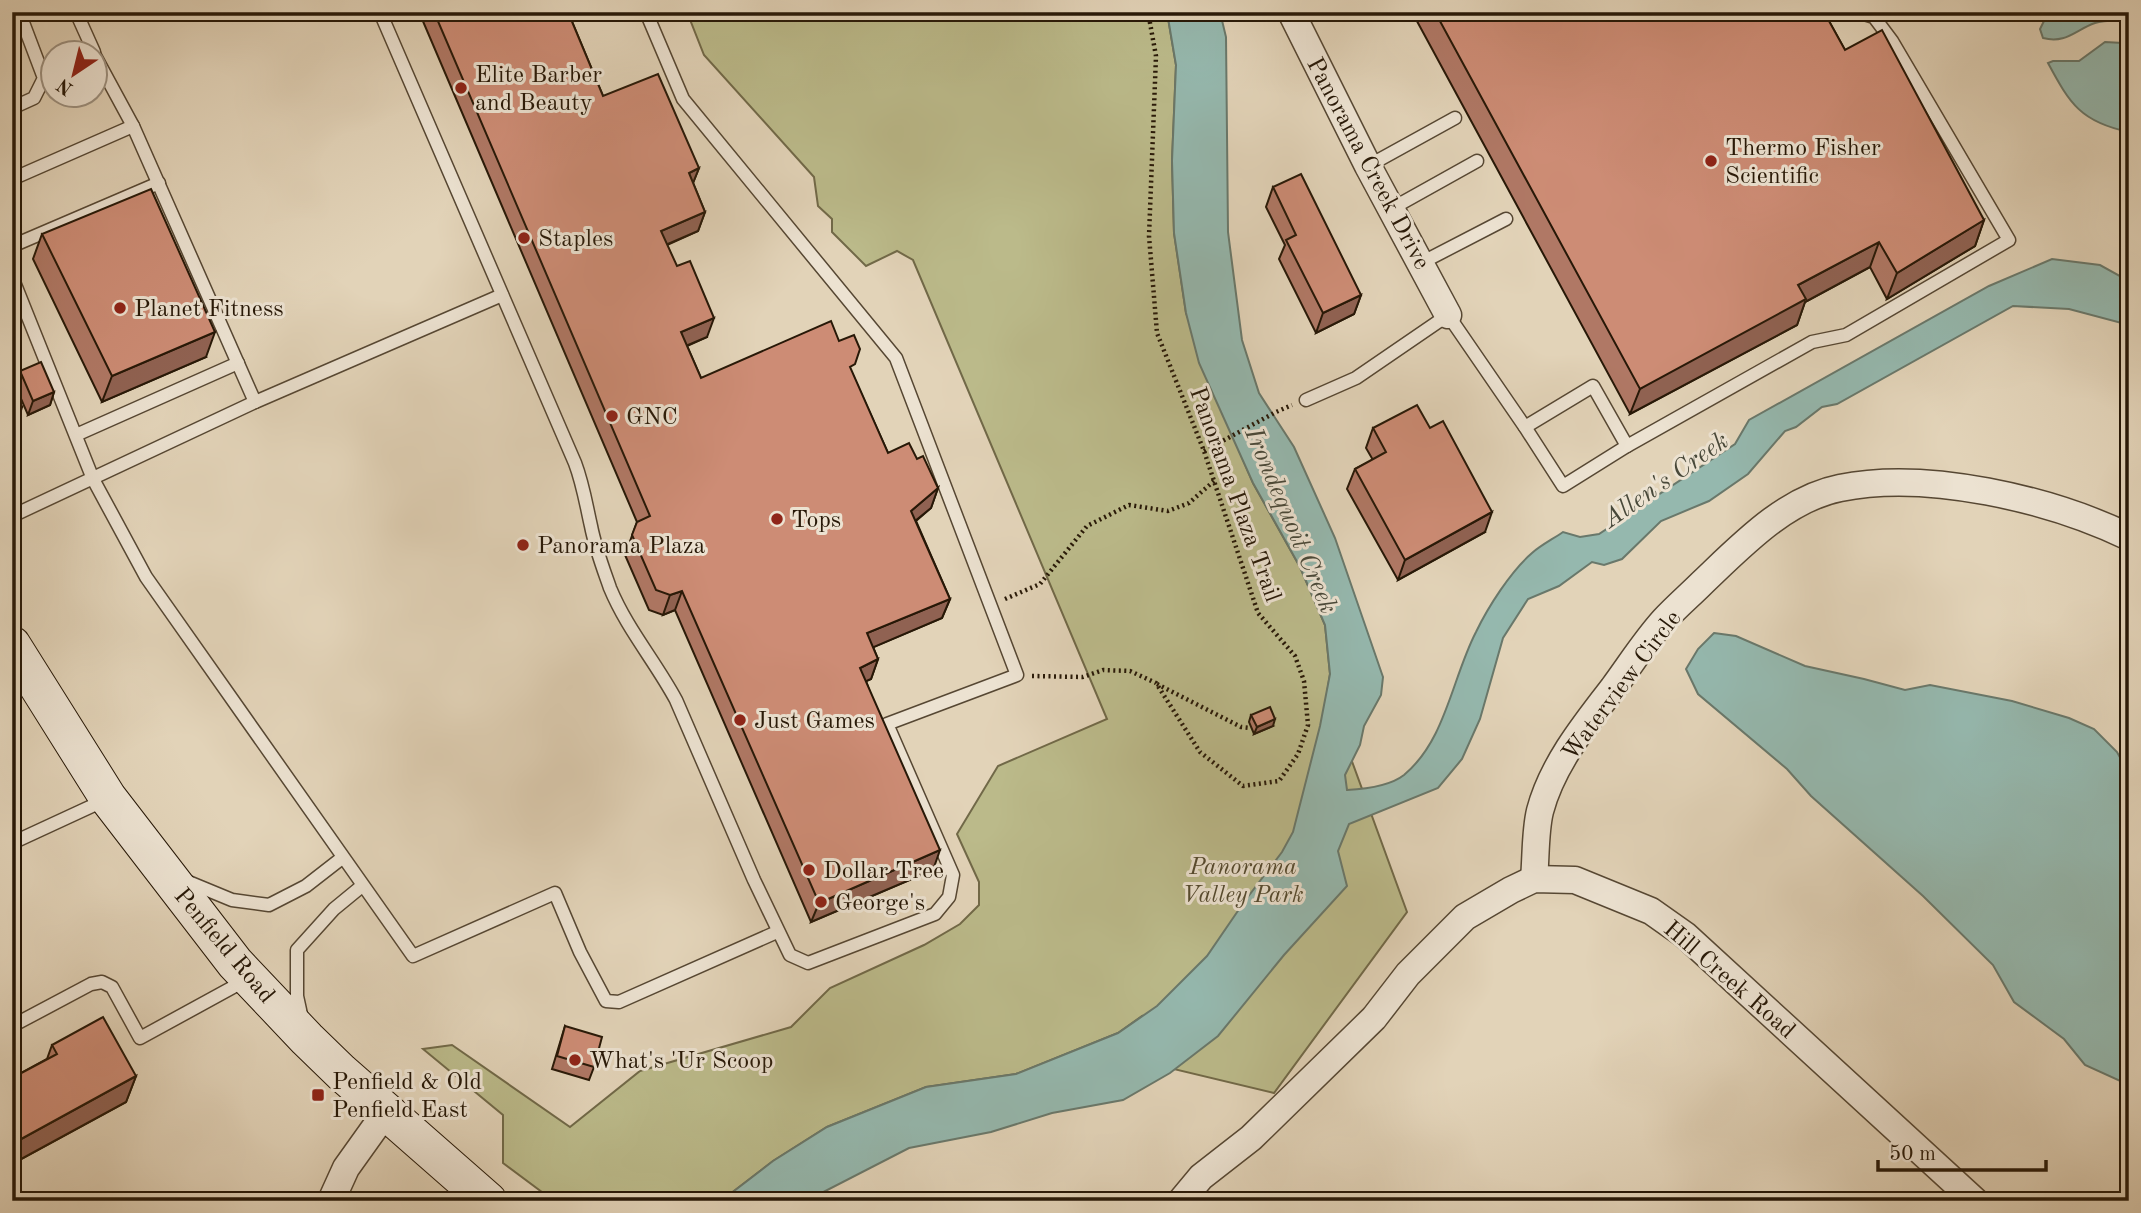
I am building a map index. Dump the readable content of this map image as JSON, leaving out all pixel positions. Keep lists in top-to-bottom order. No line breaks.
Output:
{"streets":{"main road":["Penfield Road"],"street":["Panorama Creek Drive","Waterview Circle","Hill Creek Road"],"path":["Panorama Plaza Trail"]},"crossings":[["Waterview Circle","Hill Creek Road"]],"water":["Allen's Creek","Irondequoit Creek"],"parks":["Panorama Valley Park"],"places":{"other":["Elite Barber and Beauty","Thermo Fisher Scientific","Staples","Planet Fitness","GNC","Tops","Panorama Plaza","Just Games","Dollar Tree","George's","What's 'Ur Scoop"],"transit":["Penfield & Old Penfield East"]},"scale_bar":"50 m","north":"bottom left"}
